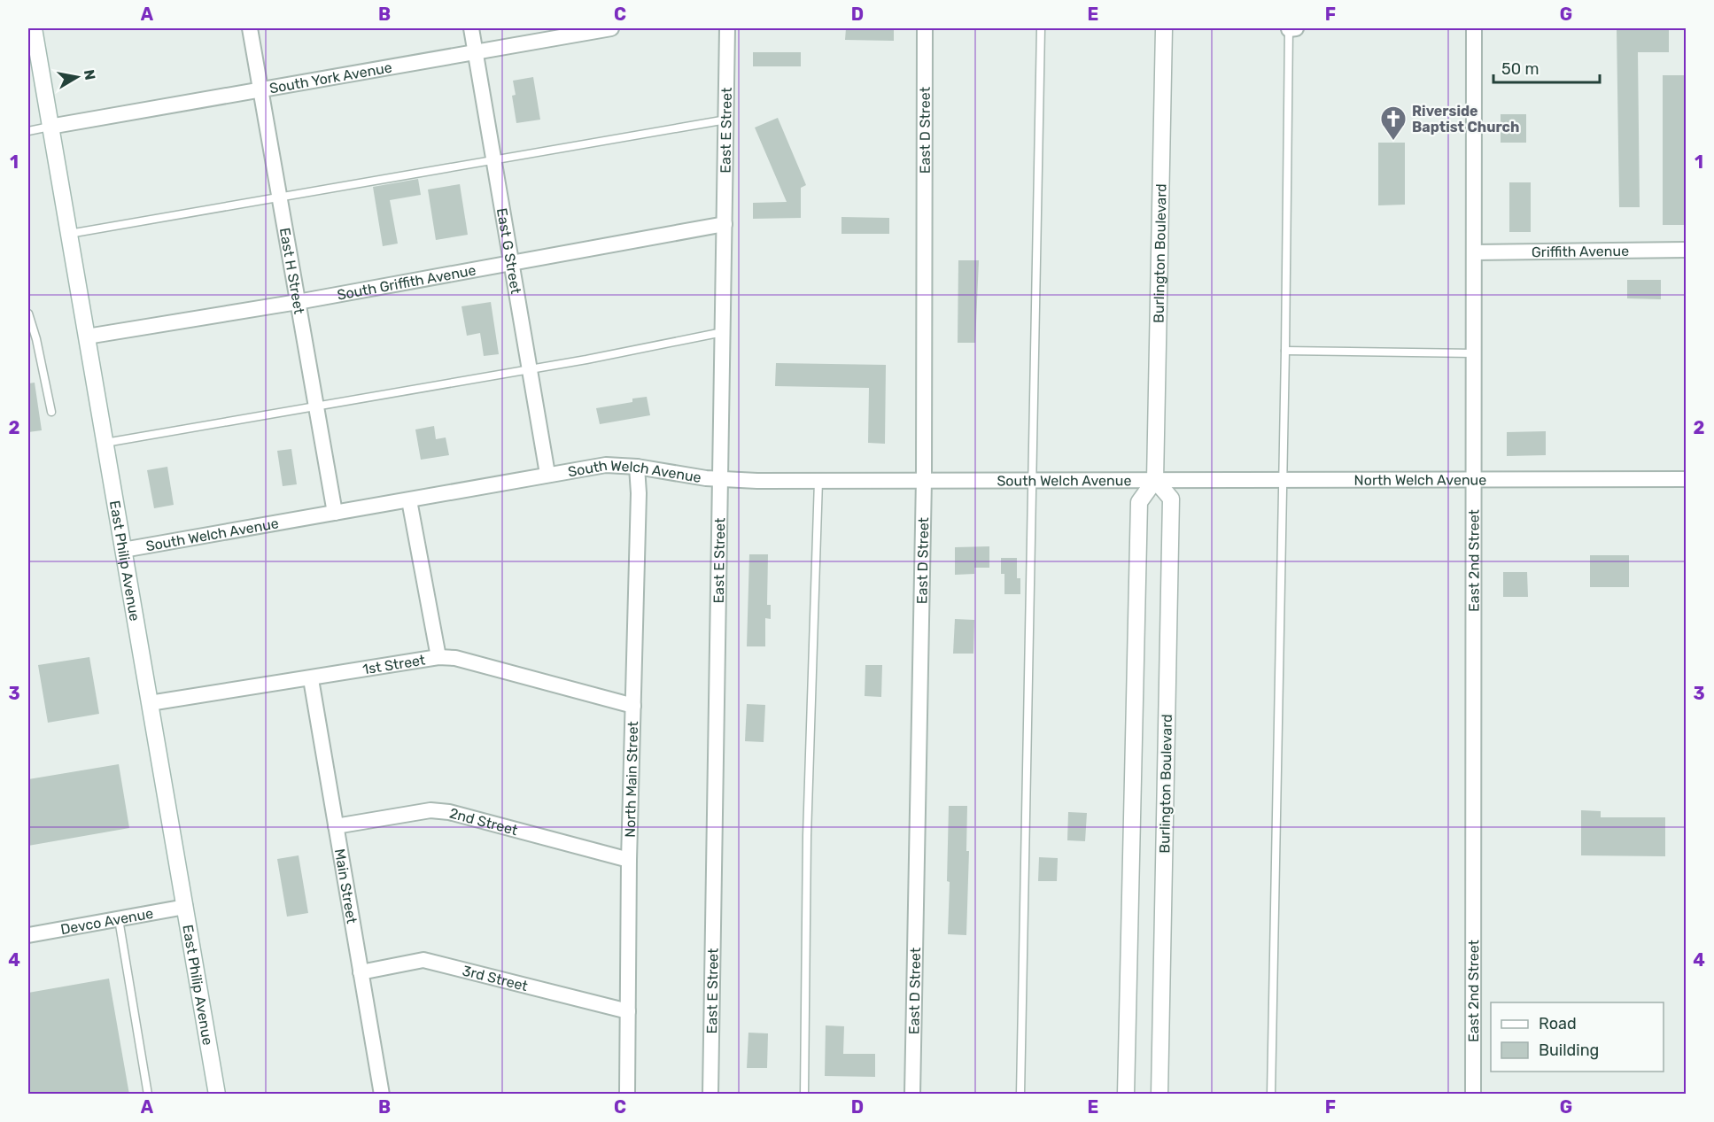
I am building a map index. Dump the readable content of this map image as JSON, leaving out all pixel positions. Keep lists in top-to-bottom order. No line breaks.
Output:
{"streets":{"street":["South York Avenue","East E Street","East D Street","East G Street","Griffith Avenue","Burlington Boulevard","East H Street","South Griffith Avenue","South Welch Avenue","North Welch Avenue","East Philip Avenue","East 2nd Street","1st Street","North Main Street","2nd Street","Main Street","Devco Avenue","3rd Street"]},"crossings":[["South York Avenue","East G Street"],["South York Avenue","East H Street"],["South York Avenue","East Philip Avenue"],["East E Street","South Griffith Avenue"],["East E Street","South Welch Avenue"],["East D Street","South Welch Avenue"],["East G Street","South Griffith Avenue"],["East G Street","South Welch Avenue"],["Griffith Avenue","East 2nd Street"],["Burlington Boulevard","South Welch Avenue"],["Burlington Boulevard","North Welch Avenue"],["East H Street","South Griffith Avenue"],["East H Street","South Welch Avenue"],["South Griffith Avenue","East Philip Avenue"],["South Welch Avenue","North Welch Avenue"],["South Welch Avenue","East Philip Avenue"],["South Welch Avenue","North Main Street"],["North Welch Avenue","East 2nd Street"],["East Philip Avenue","1st Street"],["East Philip Avenue","Devco Avenue"],["1st Street","North Main Street"],["1st Street","Main Street"],["North Main Street","2nd Street"],["North Main Street","3rd Street"],["2nd Street","Main Street"],["Main Street","3rd Street"]],"places":{"church":["Riverside Baptist Church"]},"legend":["Road","Building"],"scale_bar":"50 m","north":"right","grid":{"columns":["A","B","C","D","E","F","G"],"rows":["1","2","3","4"]}}
